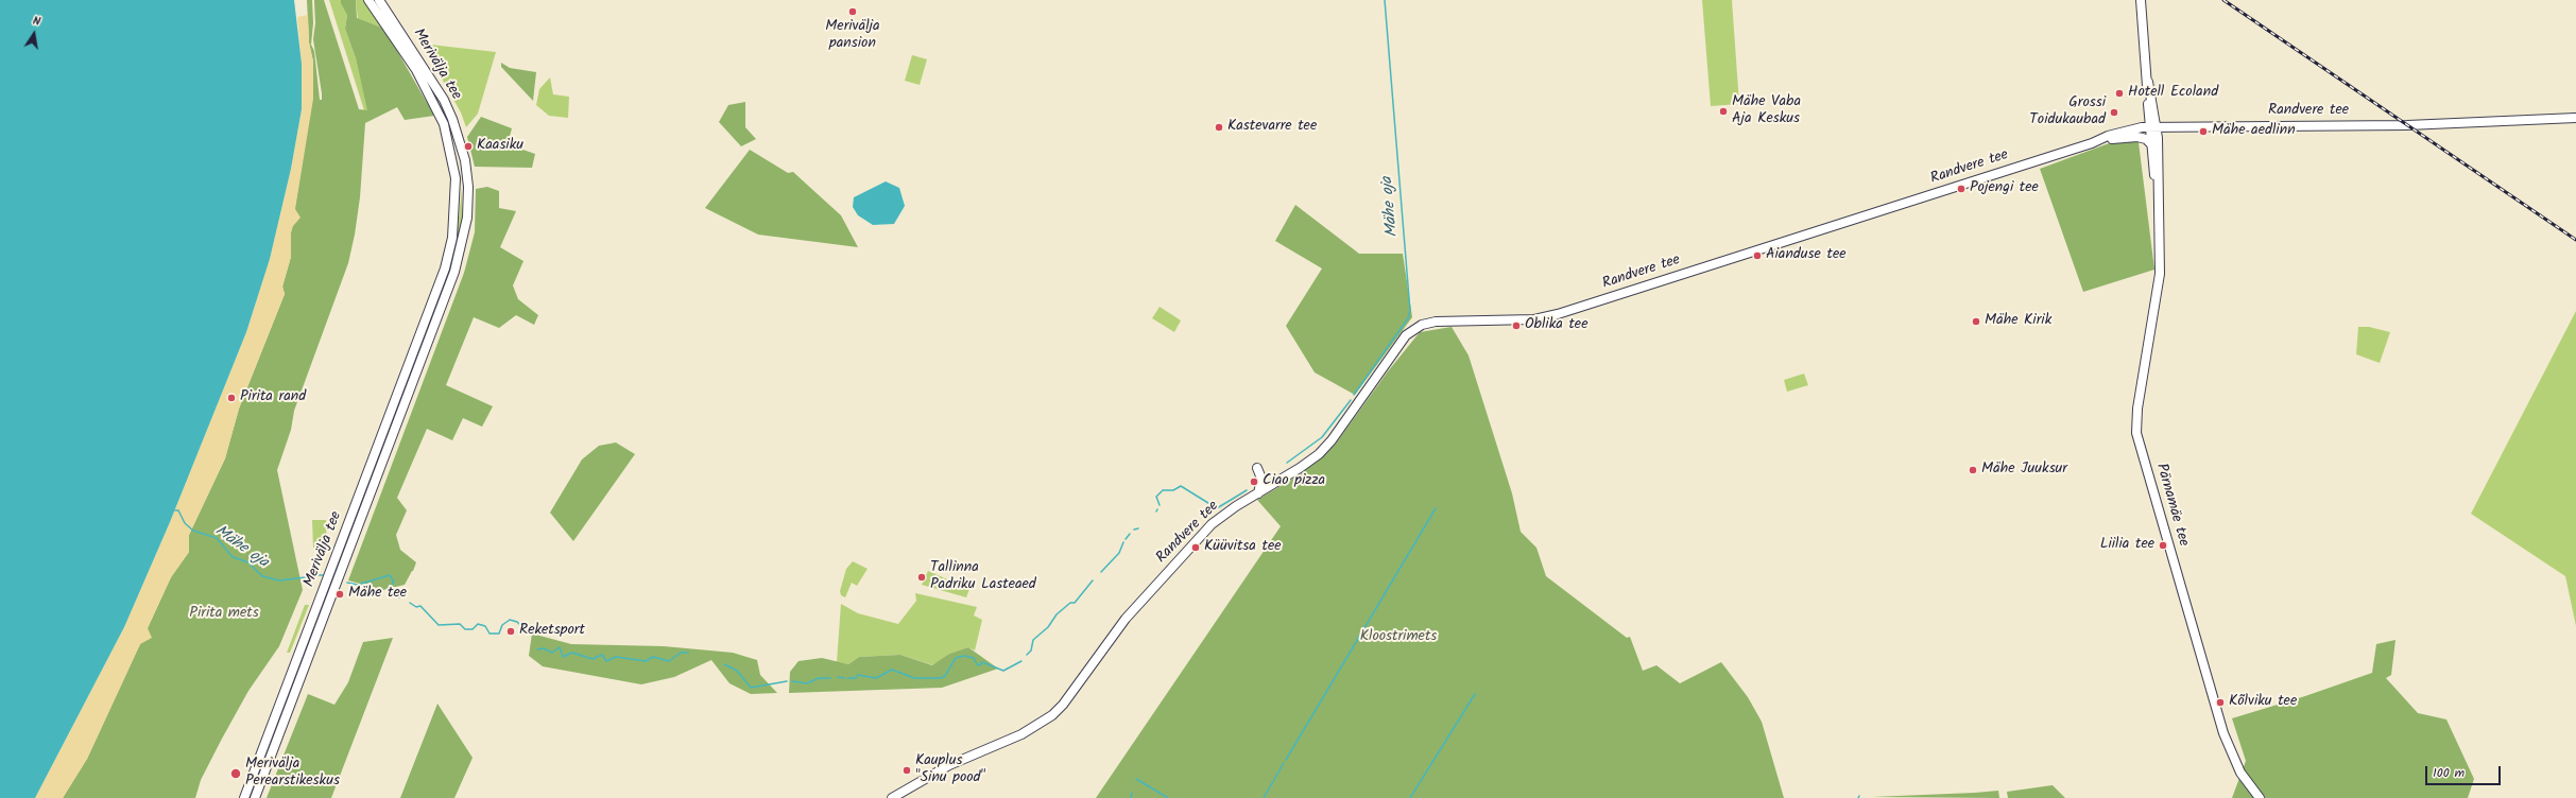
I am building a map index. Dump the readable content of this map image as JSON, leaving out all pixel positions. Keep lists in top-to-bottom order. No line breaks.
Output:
{"streets":{"main road":["Merivälja tee","Randvere tee","Pärnamäe tee"]},"crossings":[["Randvere tee","Pärnamäe tee"]],"water":["Mähe oja"],"parks":["Pirita mets","Kloostrimets"],"places":["Merivälja pansion","Hotell Ecoland","Mähe Vaba Aja Keskus","Grossi Toidukaubad","Kastevarre tee","Mähe aedlinn","Kaasiku","Pojengi tee","Aianduse tee","Mähe Kirik","Oblika tee","Pirita rand","Mähe Juuksur","Ciao pizza","Liilia tee","Küüvitsa tee","Tallinna Padriku Lasteaed","Mähe tee","Reketsport","Kõlviku tee","Kauplus \"Sinu pood\"","Merivälja Perearstikeskus"],"scale_bar":"100 m","north":"top"}
